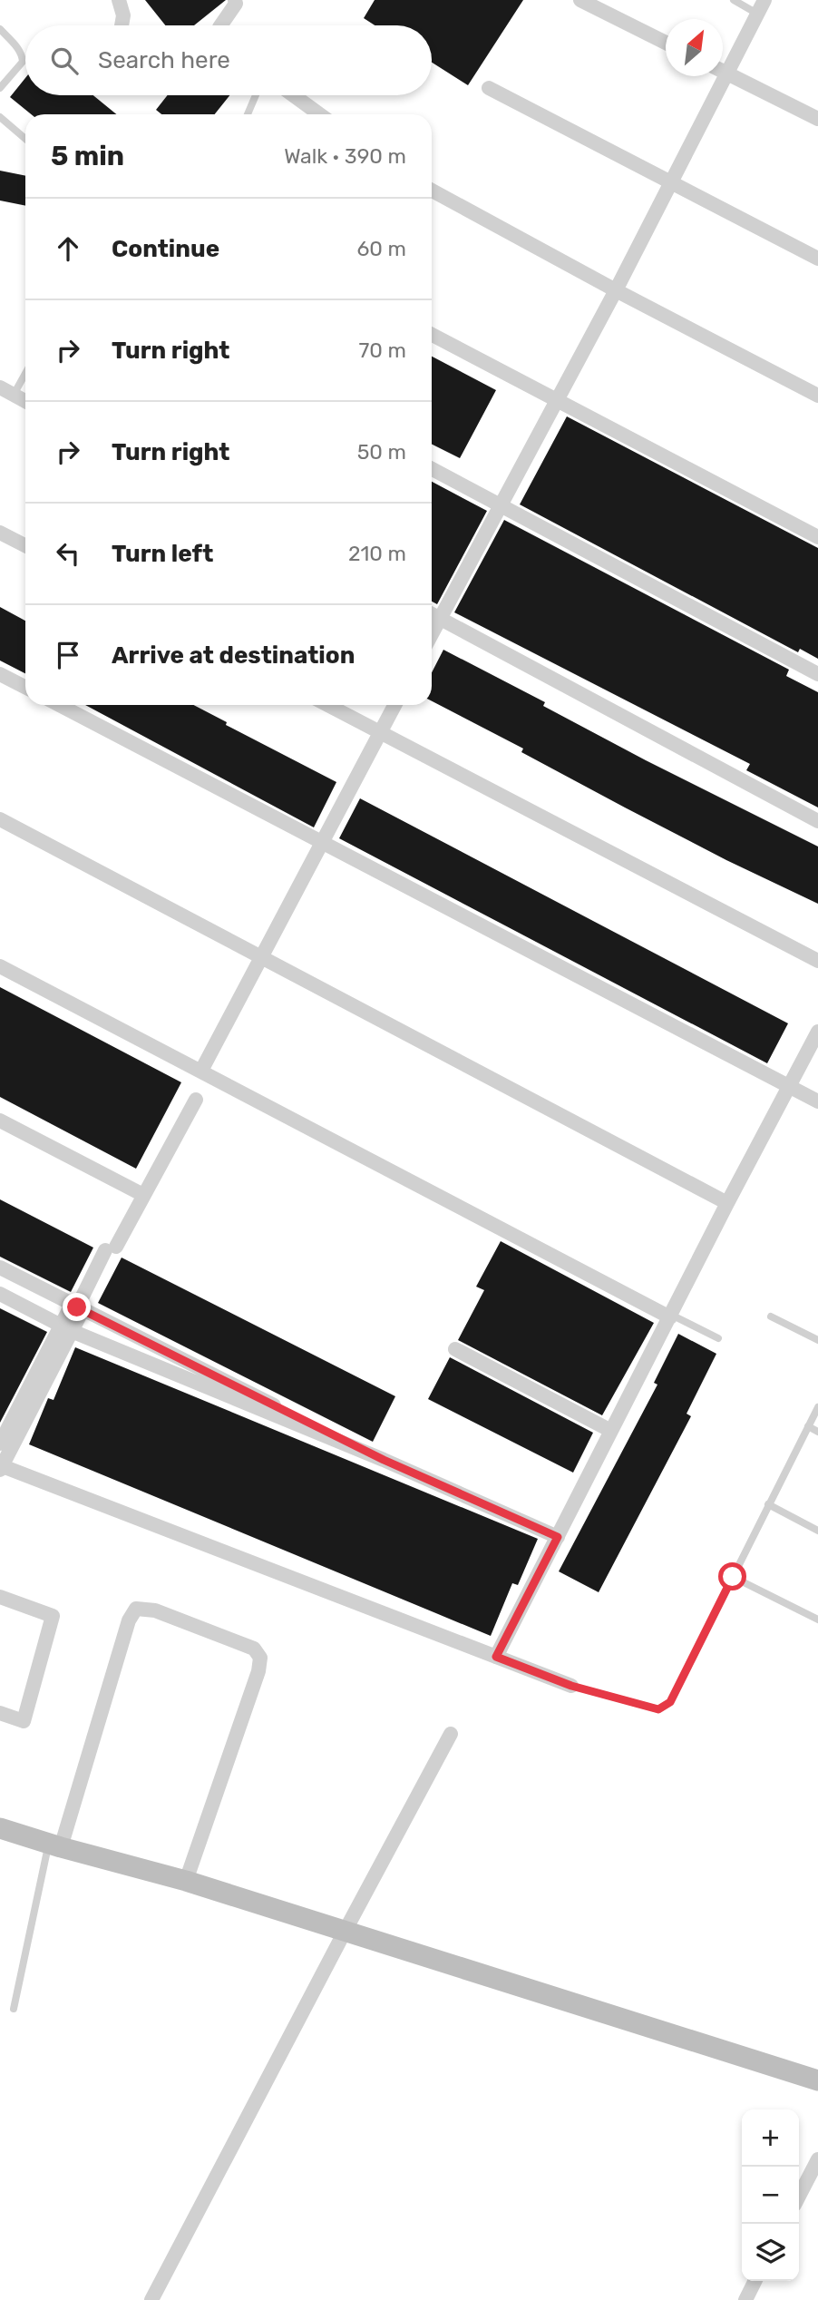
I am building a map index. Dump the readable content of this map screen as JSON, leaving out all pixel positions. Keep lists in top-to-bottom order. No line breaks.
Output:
{"north":"top right","page":{"search":"Search here","heading":["5 min","Walk · 390 m"],"list":[["Continue","60 m"],["Turn right","70 m"],["Turn right","50 m"],["Turn left","210 m"],"Arrive at destination"],"map_buttons":["+","−"]}}
